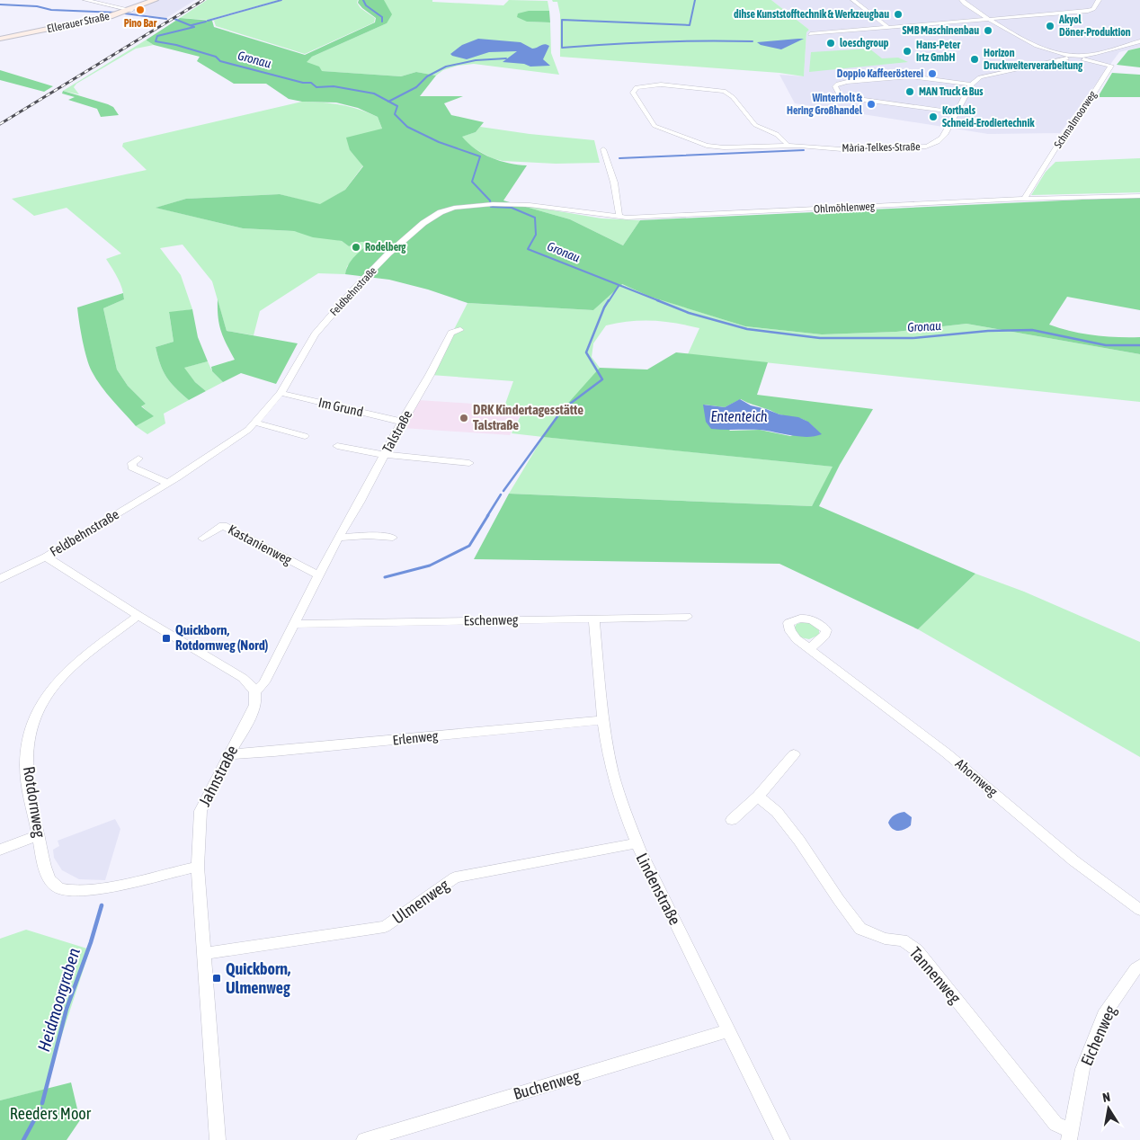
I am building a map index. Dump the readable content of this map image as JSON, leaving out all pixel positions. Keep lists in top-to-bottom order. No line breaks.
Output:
{"streets":{"main road":["Ellerauer Straße"],"street":["Schmalmoorweg","Mària-Telkes-Straße","Ohlmöhlenweg","Feldbehnstraße","Im Grund","Talstraße","Kastanienweg","Eschenweg","Erlenweg","Jahnstraße","Ahornweg","Rotdornweg","Lindenstraße","Ulmenweg","Tannenweg","Eichenweg","Buchenweg"]},"crossings":[["Schmalmoorweg","Ohlmöhlenweg"],["Ohlmöhlenweg","Feldbehnstraße"],["Feldbehnstraße","Im Grund"],["Im Grund","Talstraße"],["Talstraße","Kastanienweg"],["Talstraße","Eschenweg"],["Talstraße","Jahnstraße"],["Eschenweg","Lindenstraße"],["Erlenweg","Jahnstraße"],["Erlenweg","Lindenstraße"],["Jahnstraße","Rotdornweg"],["Jahnstraße","Ulmenweg"],["Lindenstraße","Ulmenweg"],["Lindenstraße","Buchenweg"],["Tannenweg","Eichenweg"]],"water":["Gronau","Ententeich","Heidmoorgraben"],"parks":["Reeders Moor"],"places":{"other":["Pino Bar","dihse Kunststofftechnik & Werkzeugbau","Akyol Döner-Produktion","SMB Maschinenbau","loeschgroup","Hans-Peter Irtz GmbH","Horizon Druckweiterverarbeitung","Doppio Kaffeerösterei","MAN Truck & Bus","Winterholt & Hering Großhandel","Korthals Schneid-Erodiertechnik","Rodelberg","DRK Kindertagesstätte Talstraße"],"transit":["Quickborn, Rotdornweg (Nord)","Quickborn, Ulmenweg"]},"north":"top"}
